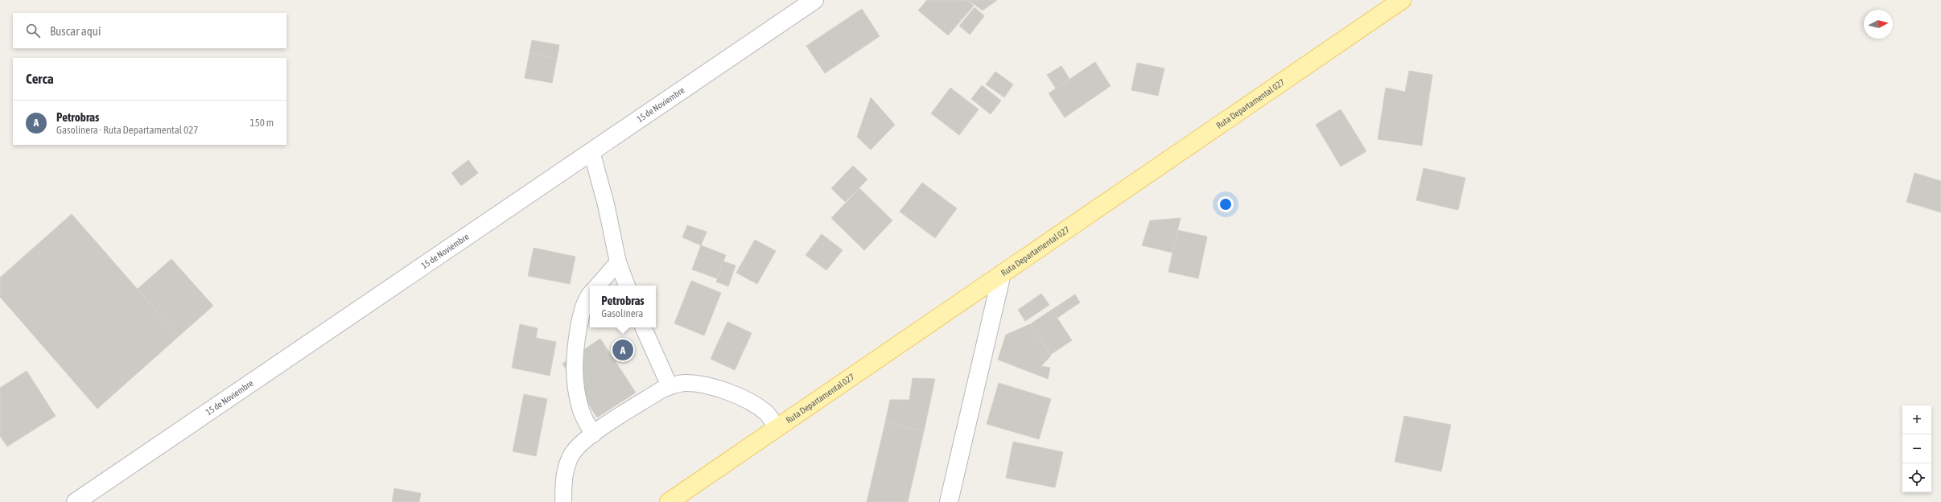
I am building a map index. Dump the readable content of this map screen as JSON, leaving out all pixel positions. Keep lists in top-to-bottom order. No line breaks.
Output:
{"streets":{"main road":["Ruta Departamental 027"],"street":["15 de Noviembre"]},"north":"right","page":{"search":"Buscar aquí","heading":"Cerca","list":[{"mark":"A","name":"Petrobras","note":"Gasolinera · Ruta Departamental 027","value":"150 m"}],"popup":["Petrobras","Gasolinera"],"pins":"A","map_buttons":["+","−"]}}
